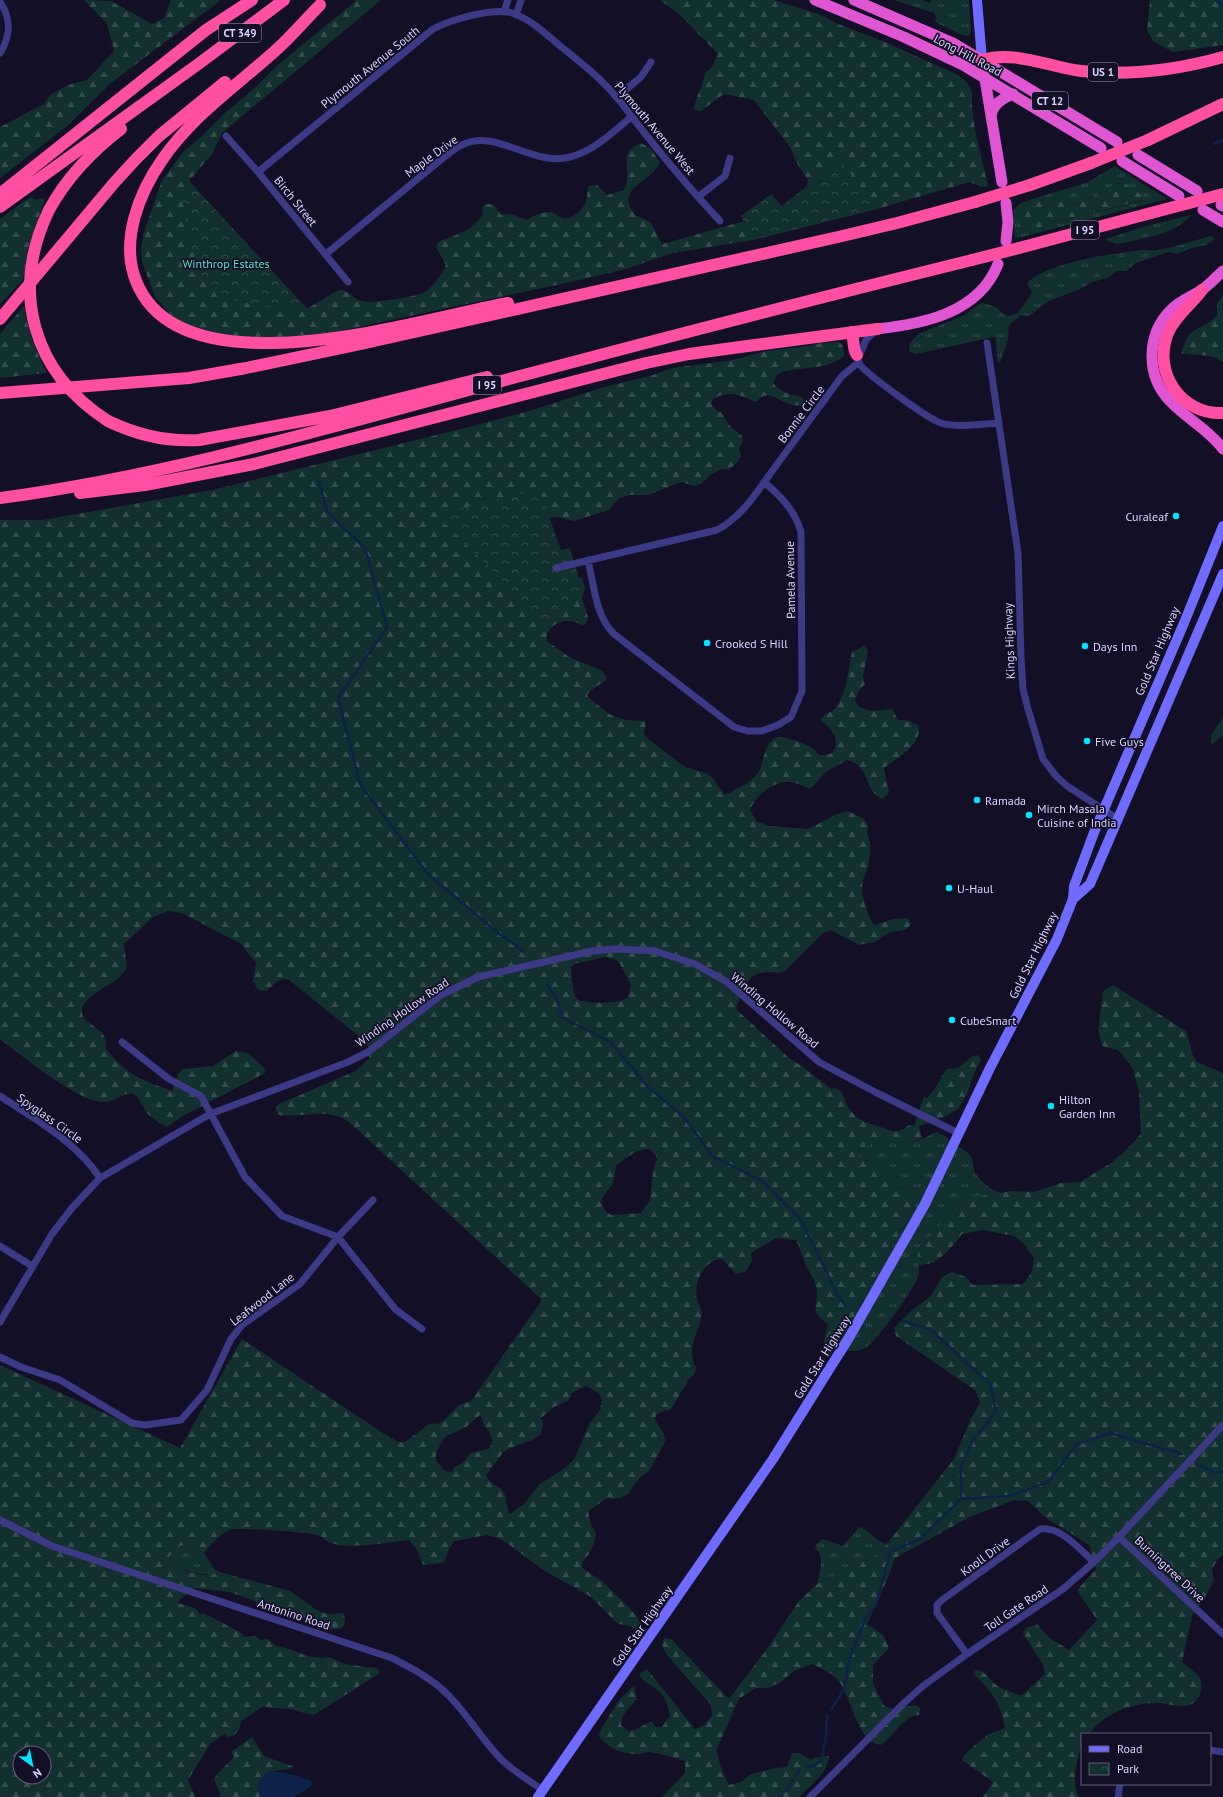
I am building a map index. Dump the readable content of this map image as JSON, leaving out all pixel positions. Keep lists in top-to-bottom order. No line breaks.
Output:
{"streets":{"highway":["CT 349","Long Hill Road","US 1","CT 12","I 95"],"main road":["Gold Star Highway"],"street":["Plymouth Avenue South","Plymouth Avenue West","Maple Drive","Birch Street","Bonnie Circle","Pamela Avenue","Kings Highway","Winding Hollow Road","Spyglass Circle","Leafwood Lane","Knoll Drive","Burningtree Drive","Toll Gate Road","Antonino Road"]},"crossings":[["Long Hill Road","US 1"],["Plymouth Avenue South","Plymouth Avenue West"],["Plymouth Avenue South","Birch Street"],["Plymouth Avenue West","Maple Drive"],["Maple Drive","Birch Street"],["Bonnie Circle","Pamela Avenue"],["Kings Highway","Gold Star Highway"],["Gold Star Highway","Winding Hollow Road"],["Gold Star Highway","Antonino Road"],["Winding Hollow Road","Spyglass Circle"],["Knoll Drive","Toll Gate Road"],["Burningtree Drive","Toll Gate Road"]],"parks":["Winthrop Estates"],"places":["Curaleaf","Crooked S Hill","Days Inn","Five Guys","Ramada","Mirch Masala Cuisine of India","U-Haul","CubeSmart","Hilton Garden Inn"],"legend":["Road","Park"],"north":"bottom right"}
